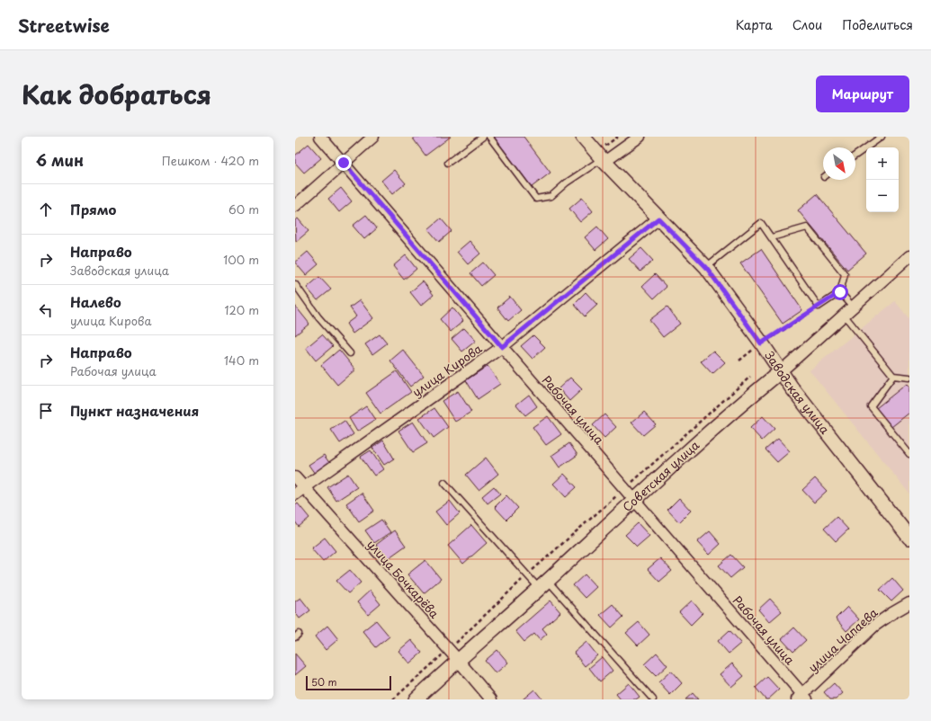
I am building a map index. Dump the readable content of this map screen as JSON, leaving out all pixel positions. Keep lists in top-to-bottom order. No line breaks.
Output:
{"streets":{"street":["улица Кирова","Заводская улица","Рабочая улица","Советская улица","улица Бочкарёва","улица Чапаева"]},"crossings":[["улица Кирова","Заводская улица"],["улица Кирова","Рабочая улица"],["улица Кирова","улица Бочкарёва"],["Заводская улица","Советская улица"],["Рабочая улица","Советская улица"],["Рабочая улица","улица Чапаева"],["Советская улица","улица Бочкарёва"]],"scale_bar":"50 m","north":"bottom right","page":{"header":"Streetwise","nav":["Карта","Слои","Поделиться"],"title":"Как добраться","buttons":"Маршрут","heading":["6 мин","Пешком · 420 m"],"map_buttons":["+","−"],"list":[["Прямо","60 m"],["Направо","Заводская улица","100 m"],["Налево","улица Кирова","120 m"],["Направо","Рабочая улица","140 m"],"Пункт назначения"],"scale":"50 m"}}
